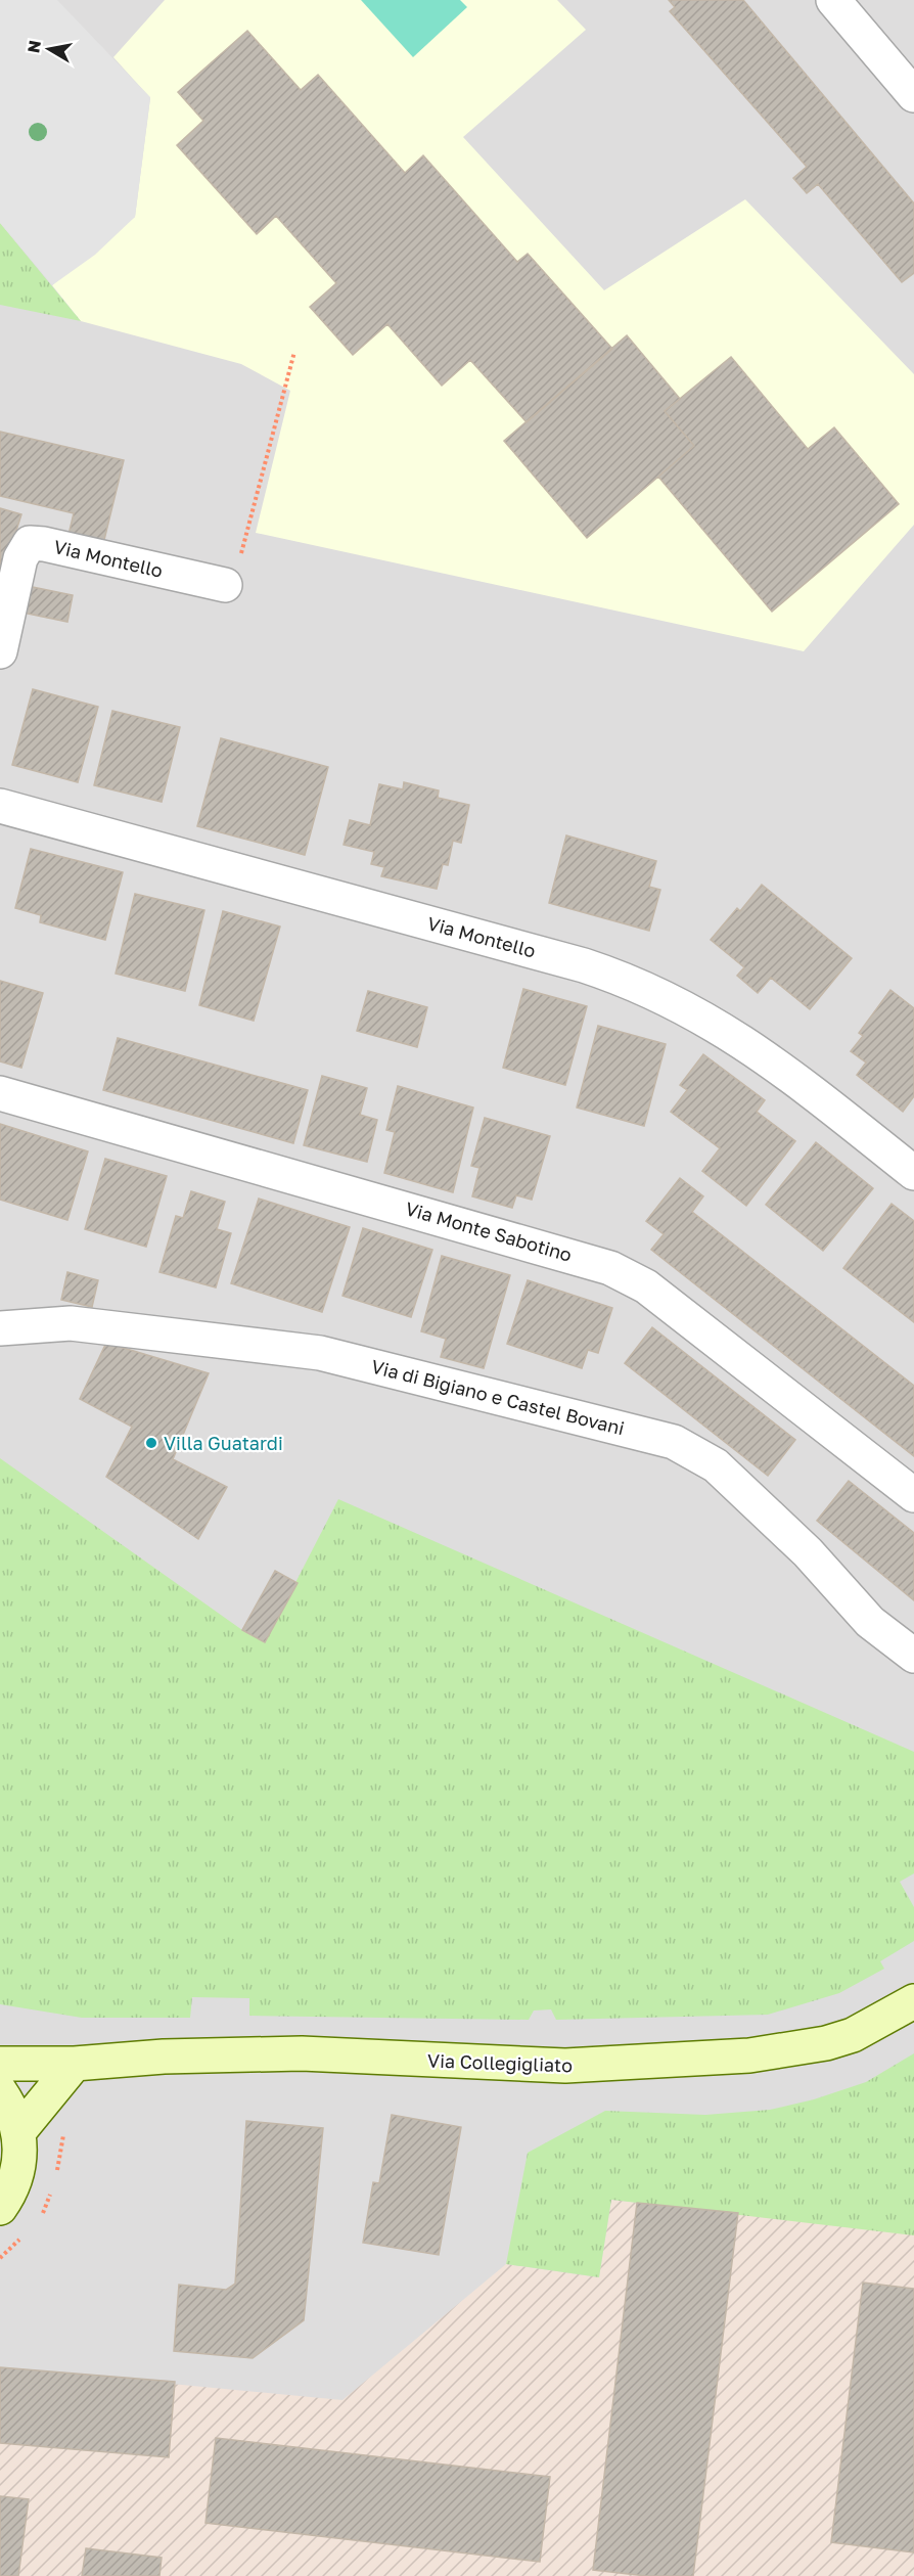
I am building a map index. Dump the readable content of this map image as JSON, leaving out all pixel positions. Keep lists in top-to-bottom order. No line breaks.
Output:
{"streets":{"main road":["Via Collegigliato"],"street":["Via Montello","Via Monte Sabotino","Via di Bigiano e Castel Bovani"]},"places":["Villa Guatardi"],"north":"left"}
